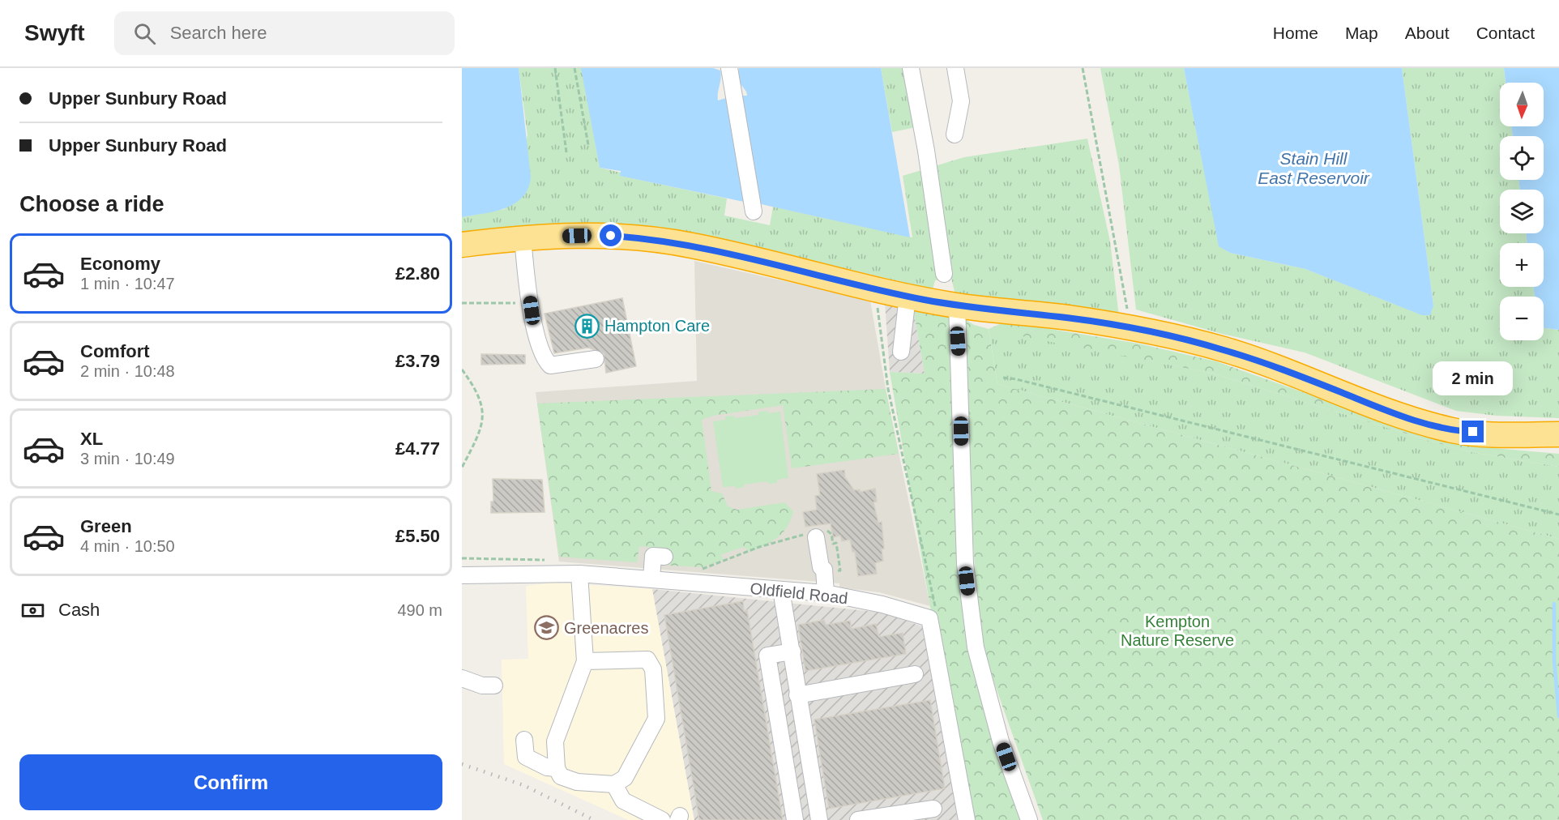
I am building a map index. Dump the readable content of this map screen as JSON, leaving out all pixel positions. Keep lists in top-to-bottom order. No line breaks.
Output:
{"streets":{"street":["Oldfield Road"]},"water":["Stain Hill East Reservoir"],"parks":["Kempton Nature Reserve"],"places":{"building":["Hampton Care"],"school or university":["Greenacres"]},"north":"bottom","page":{"header":"Swyft","search":"Search here","nav":["Home","Map","About","Contact"],"banner":["Upper Sunbury Road","Upper Sunbury Road"],"map_buttons":["+","−"],"heading":"Choose a ride","list":[{"name":"Economy","note":"1 min · 10:47","value":"£2.80"},{"name":"Comfort","note":"2 min · 10:48","value":"£3.79"},{"name":"XL","note":"3 min · 10:49","value":"£4.77"},{"name":"Green","note":"4 min · 10:50","value":"£5.50"}],"bubble":"2 min","pay":["Cash","490 m"],"buttons":"Confirm"}}
